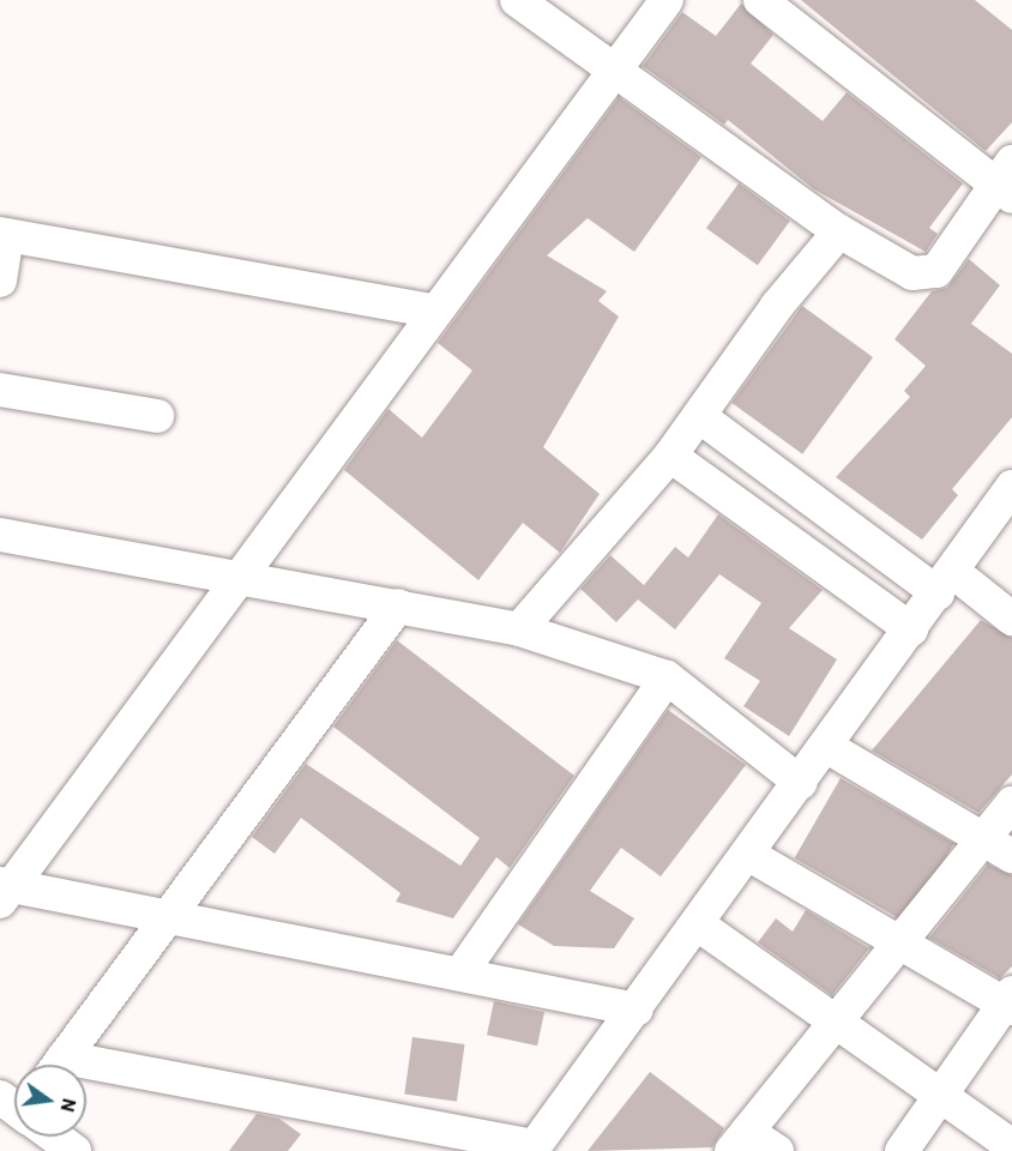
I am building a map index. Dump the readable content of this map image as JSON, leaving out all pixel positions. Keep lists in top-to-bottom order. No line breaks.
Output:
{"north":"right"}
